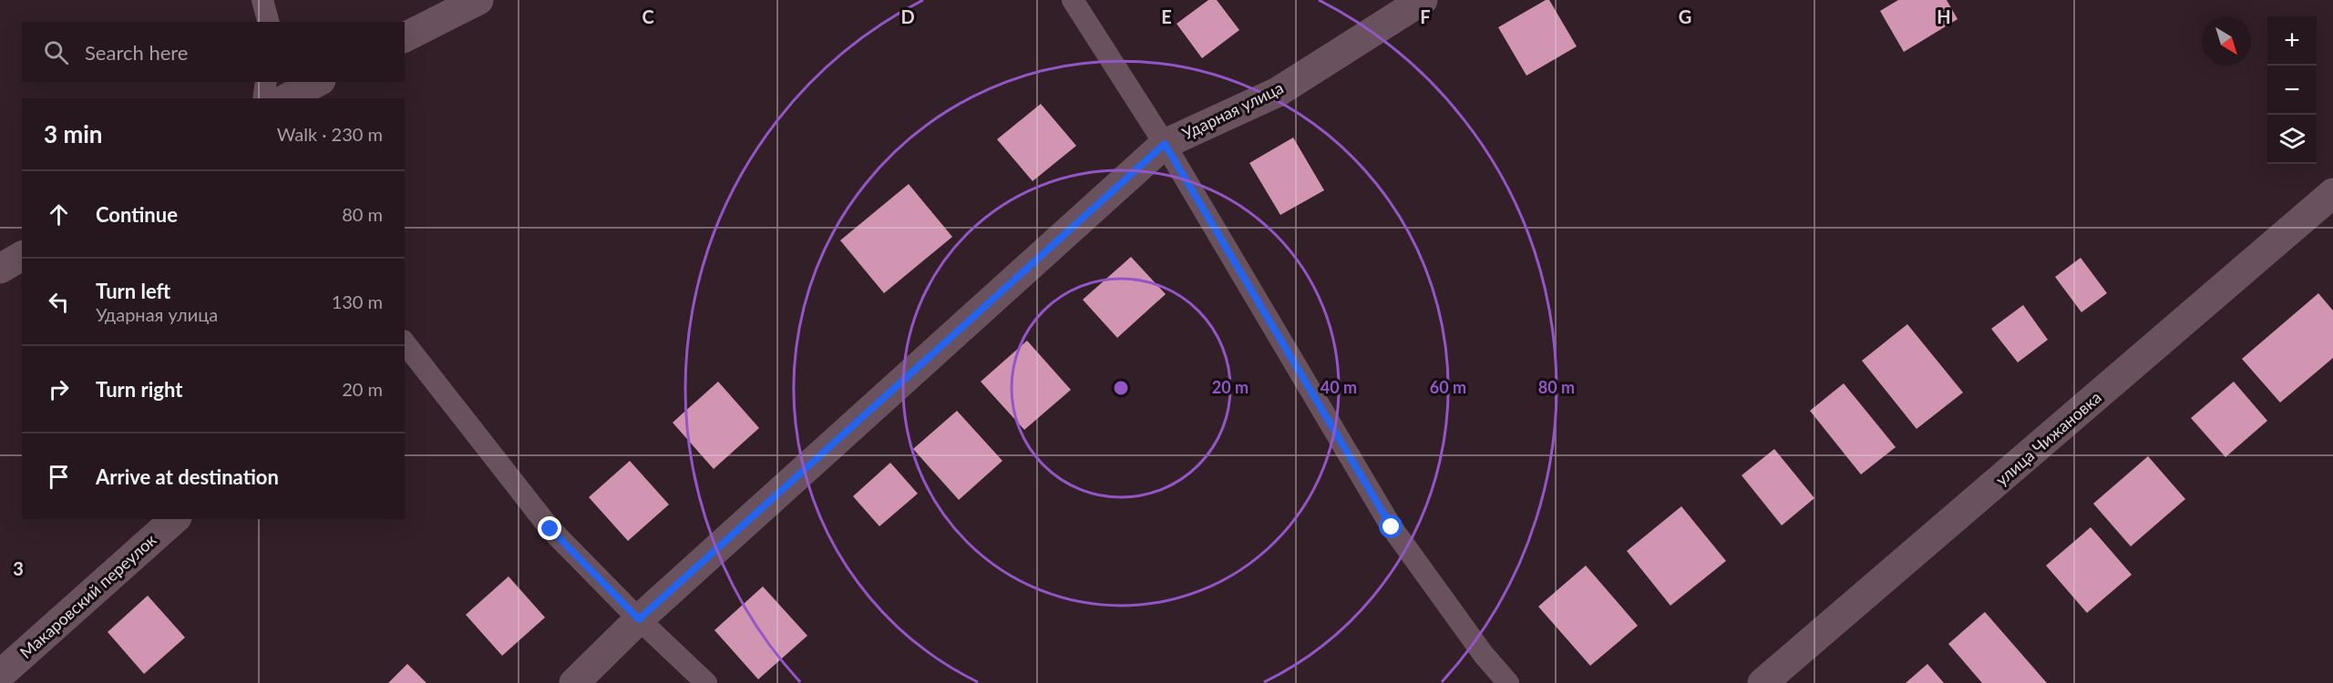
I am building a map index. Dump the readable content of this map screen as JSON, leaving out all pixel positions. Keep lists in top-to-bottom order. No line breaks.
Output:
{"streets":{"street":["Ударная улица","улица Чижановка","Макаровский переулок"]},"north":"bottom right","page":{"map_buttons":["+","−"],"search":"Search here","heading":["3 min","Walk · 230 m"],"list":[["Continue","80 m"],["Turn left","Ударная улица","130 m"],["Turn right","20 m"],"Arrive at destination"]},"grid":{"columns":["C","D","E","F","G","H"],"rows":["3"]},"rings":["20 m","40 m","60 m","80 m"]}
